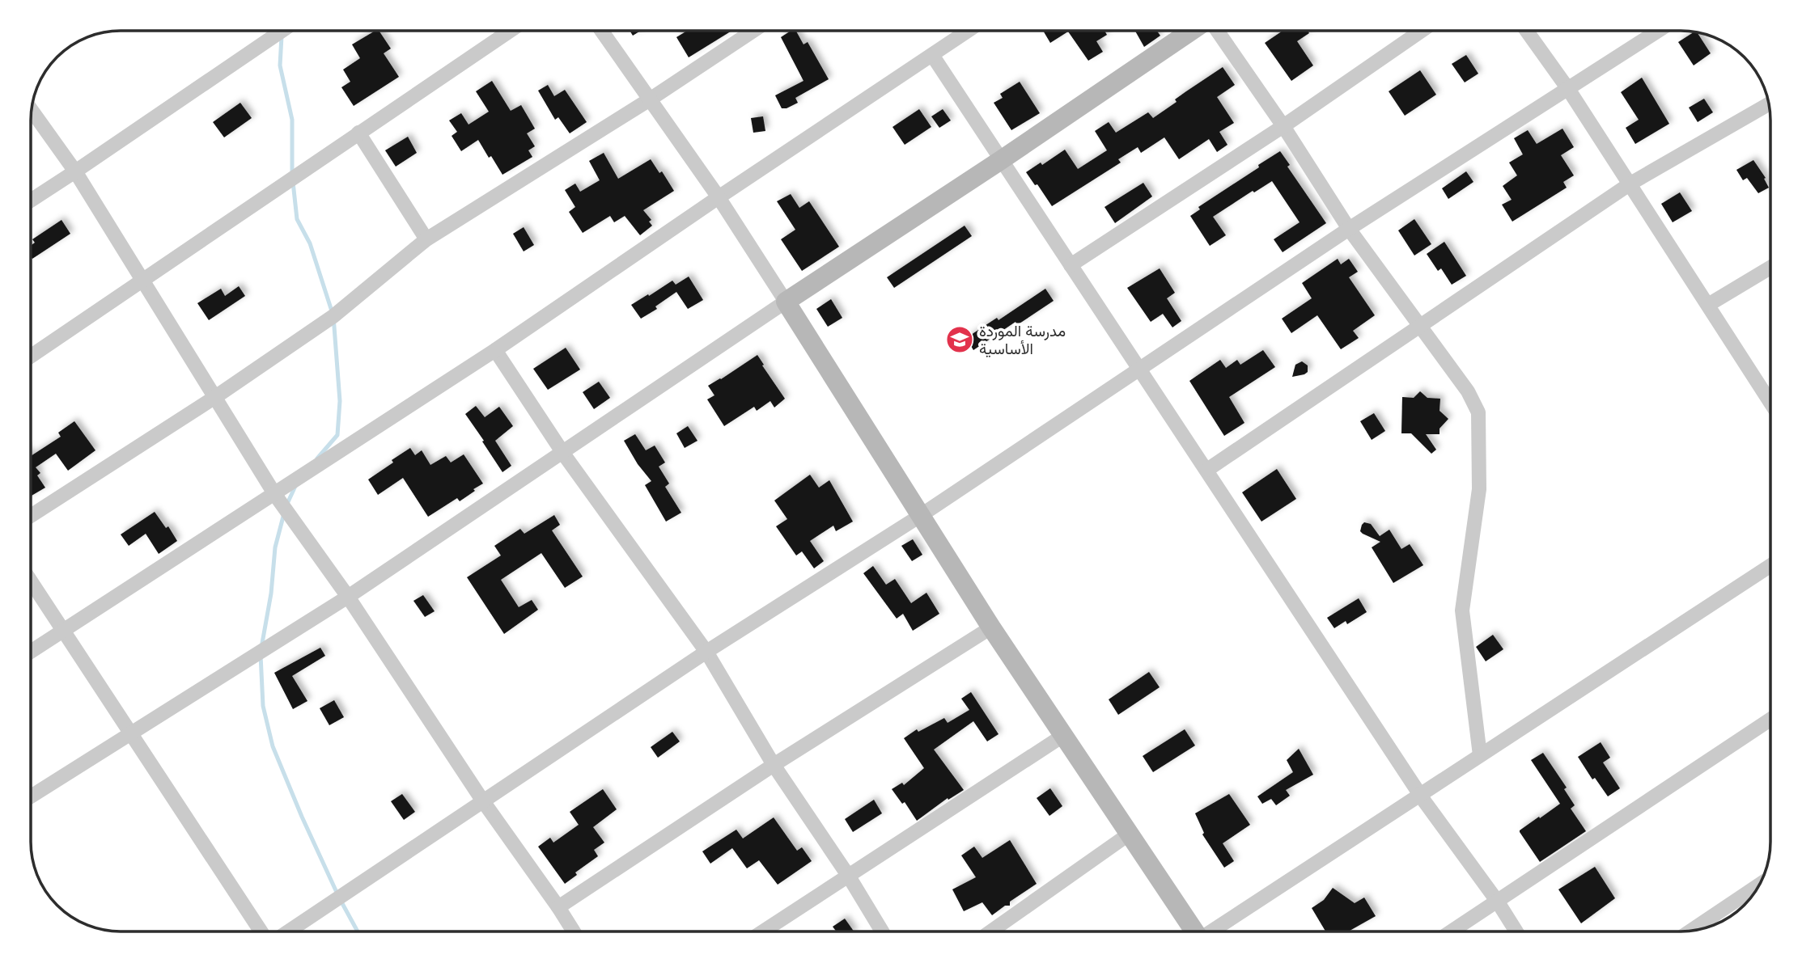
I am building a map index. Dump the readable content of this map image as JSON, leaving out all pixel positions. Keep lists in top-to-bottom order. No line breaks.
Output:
{"places":{"school or university":["مدرسة الموردة الأساسية"]}}
